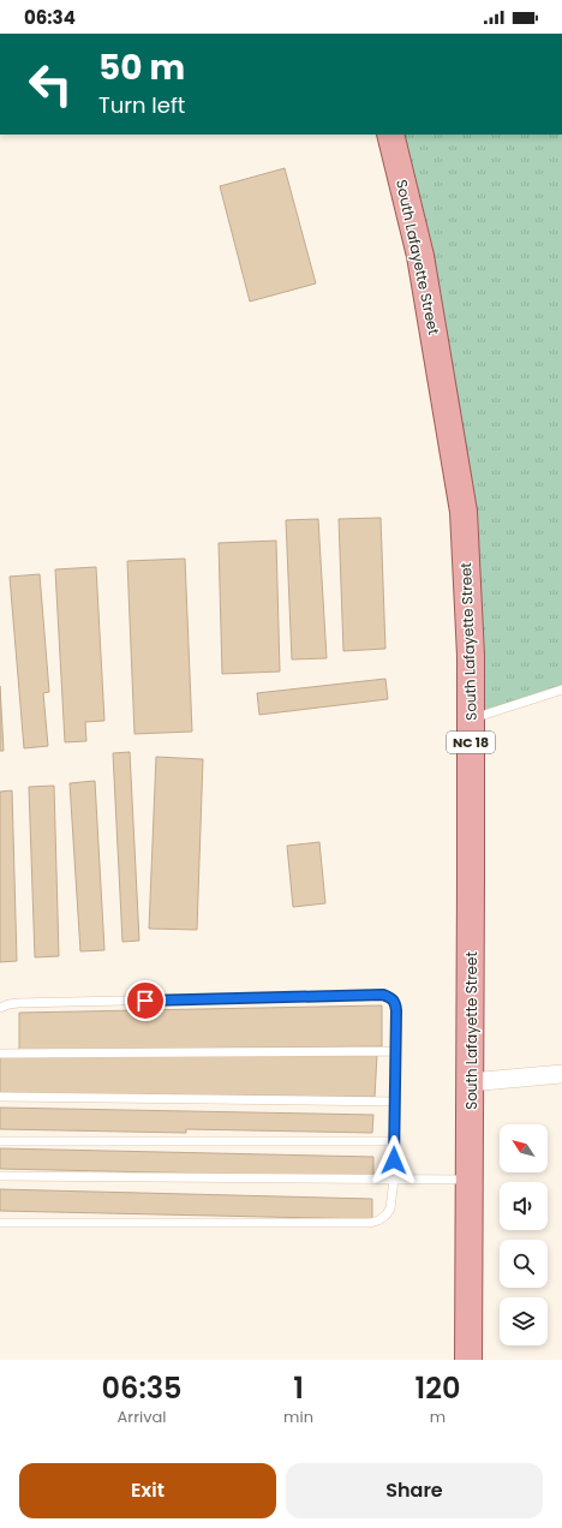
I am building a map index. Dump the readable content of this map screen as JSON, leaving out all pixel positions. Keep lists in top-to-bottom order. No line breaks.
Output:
{"streets":{"main road":["South Lafayette Street","NC 18"]},"north":"top left","page":{"status":"06:34","turn":["50 m","Turn left"],"eta":["06:35","Arrival","1","min","120","m"],"buttons":["Exit","Share"]}}
